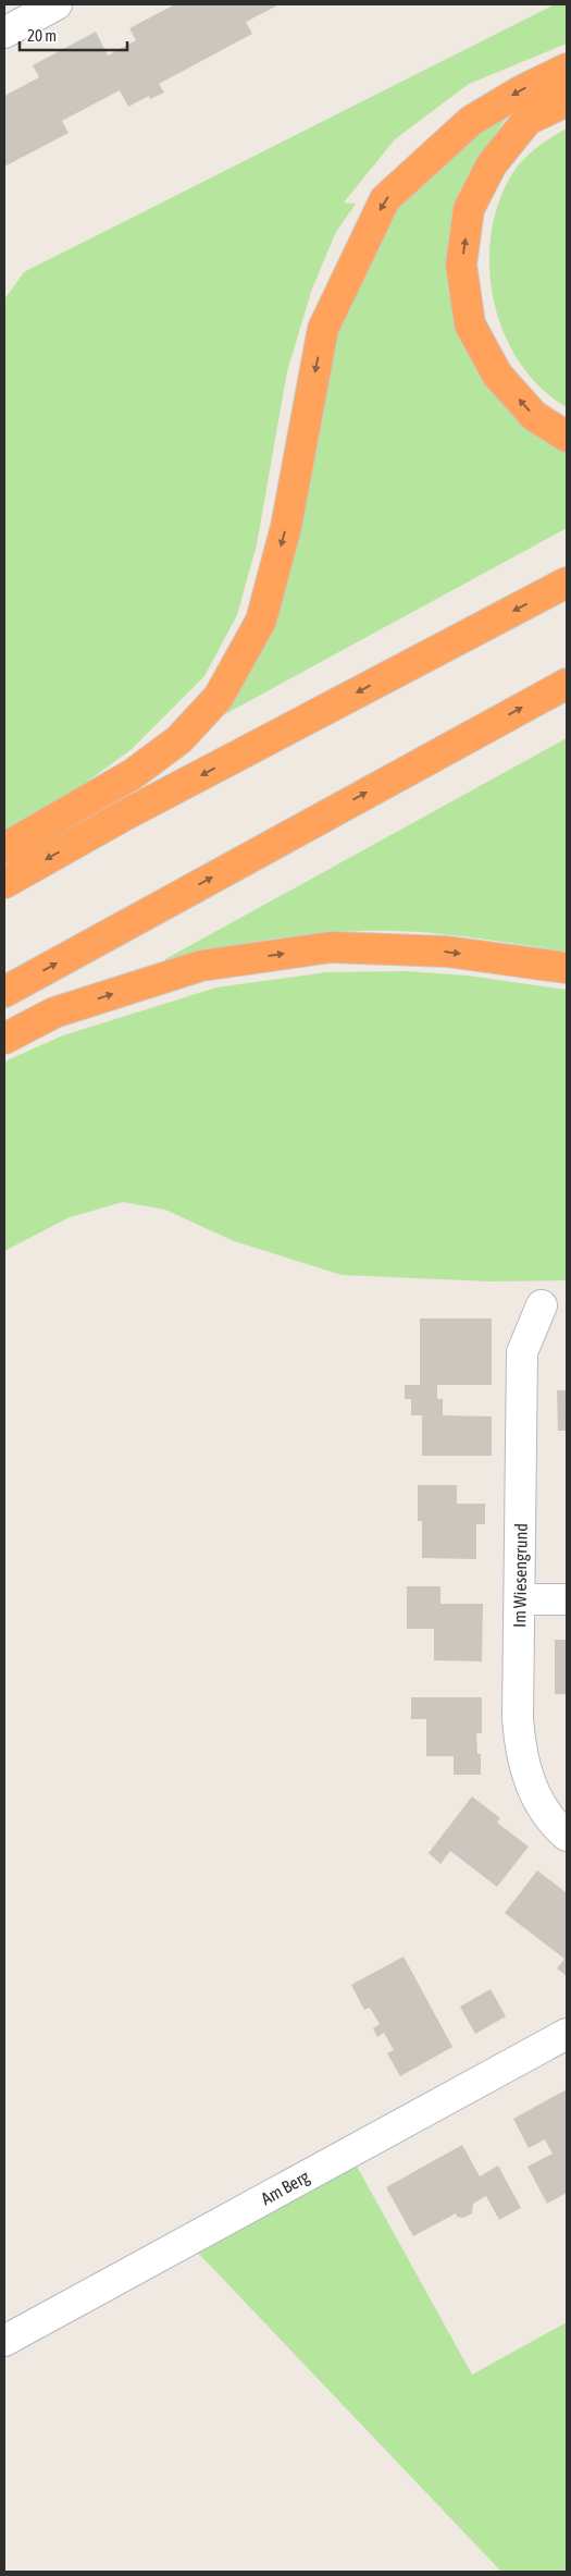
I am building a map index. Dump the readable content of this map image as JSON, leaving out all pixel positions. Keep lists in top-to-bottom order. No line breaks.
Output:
{"streets":{"street":["Im Wiesengrund","Am Berg"]},"scale_bar":"20 m"}
